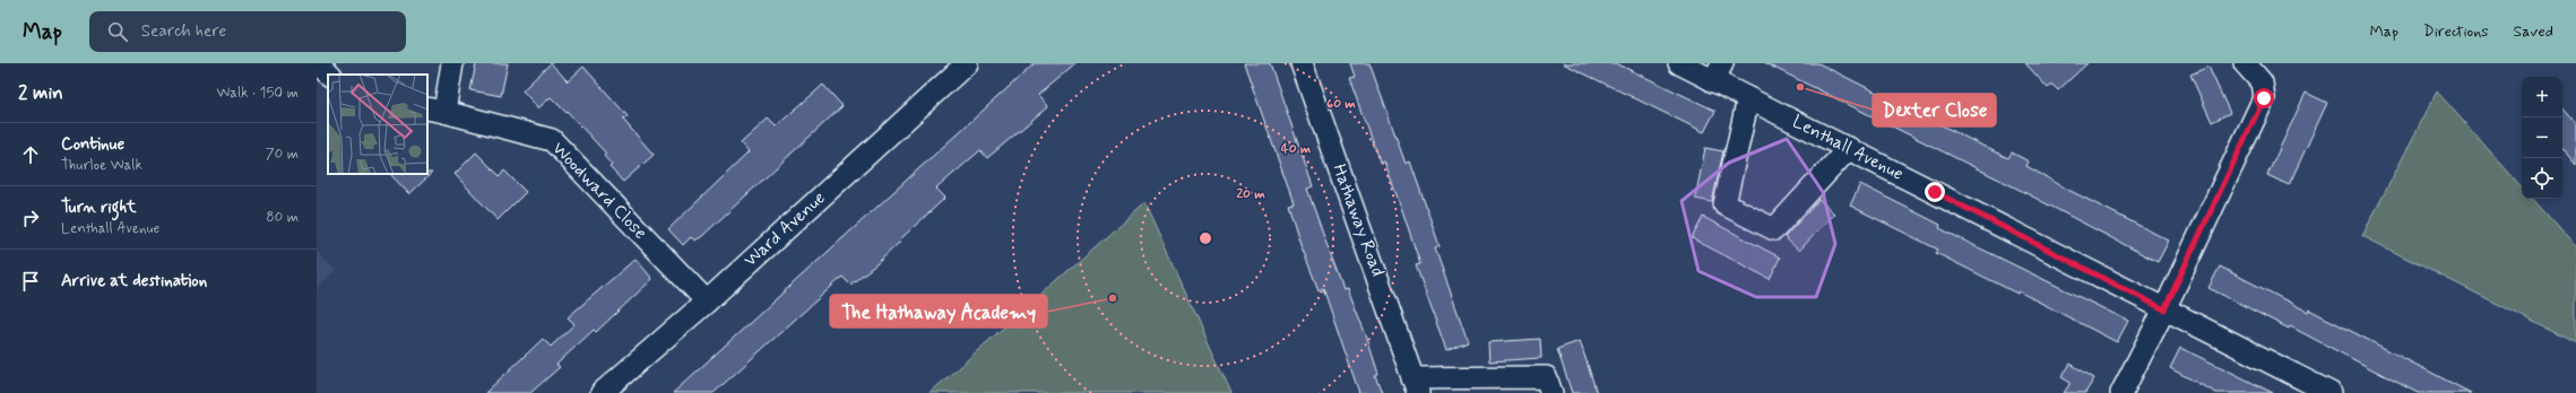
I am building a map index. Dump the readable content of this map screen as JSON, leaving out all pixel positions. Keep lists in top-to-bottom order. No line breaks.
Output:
{"streets":{"street":["Lenthall Avenue","Woodward Close","Hathaway Road","Ward Avenue"]},"crossings":[["Woodward Close","Ward Avenue"]],"places":["Dexter Close","The Hathaway Academy"],"page":{"header":"Map","search":"Search here","nav":["Map","Directions","Saved"],"heading":["2 min","Walk · 150 m"],"map_buttons":["+","−"],"list":[["Continue","Thurloe Walk","70 m"],["Turn right","Lenthall Avenue","80 m"],"Arrive at destination"]},"rings":["60 m","40 m","20 m"]}
